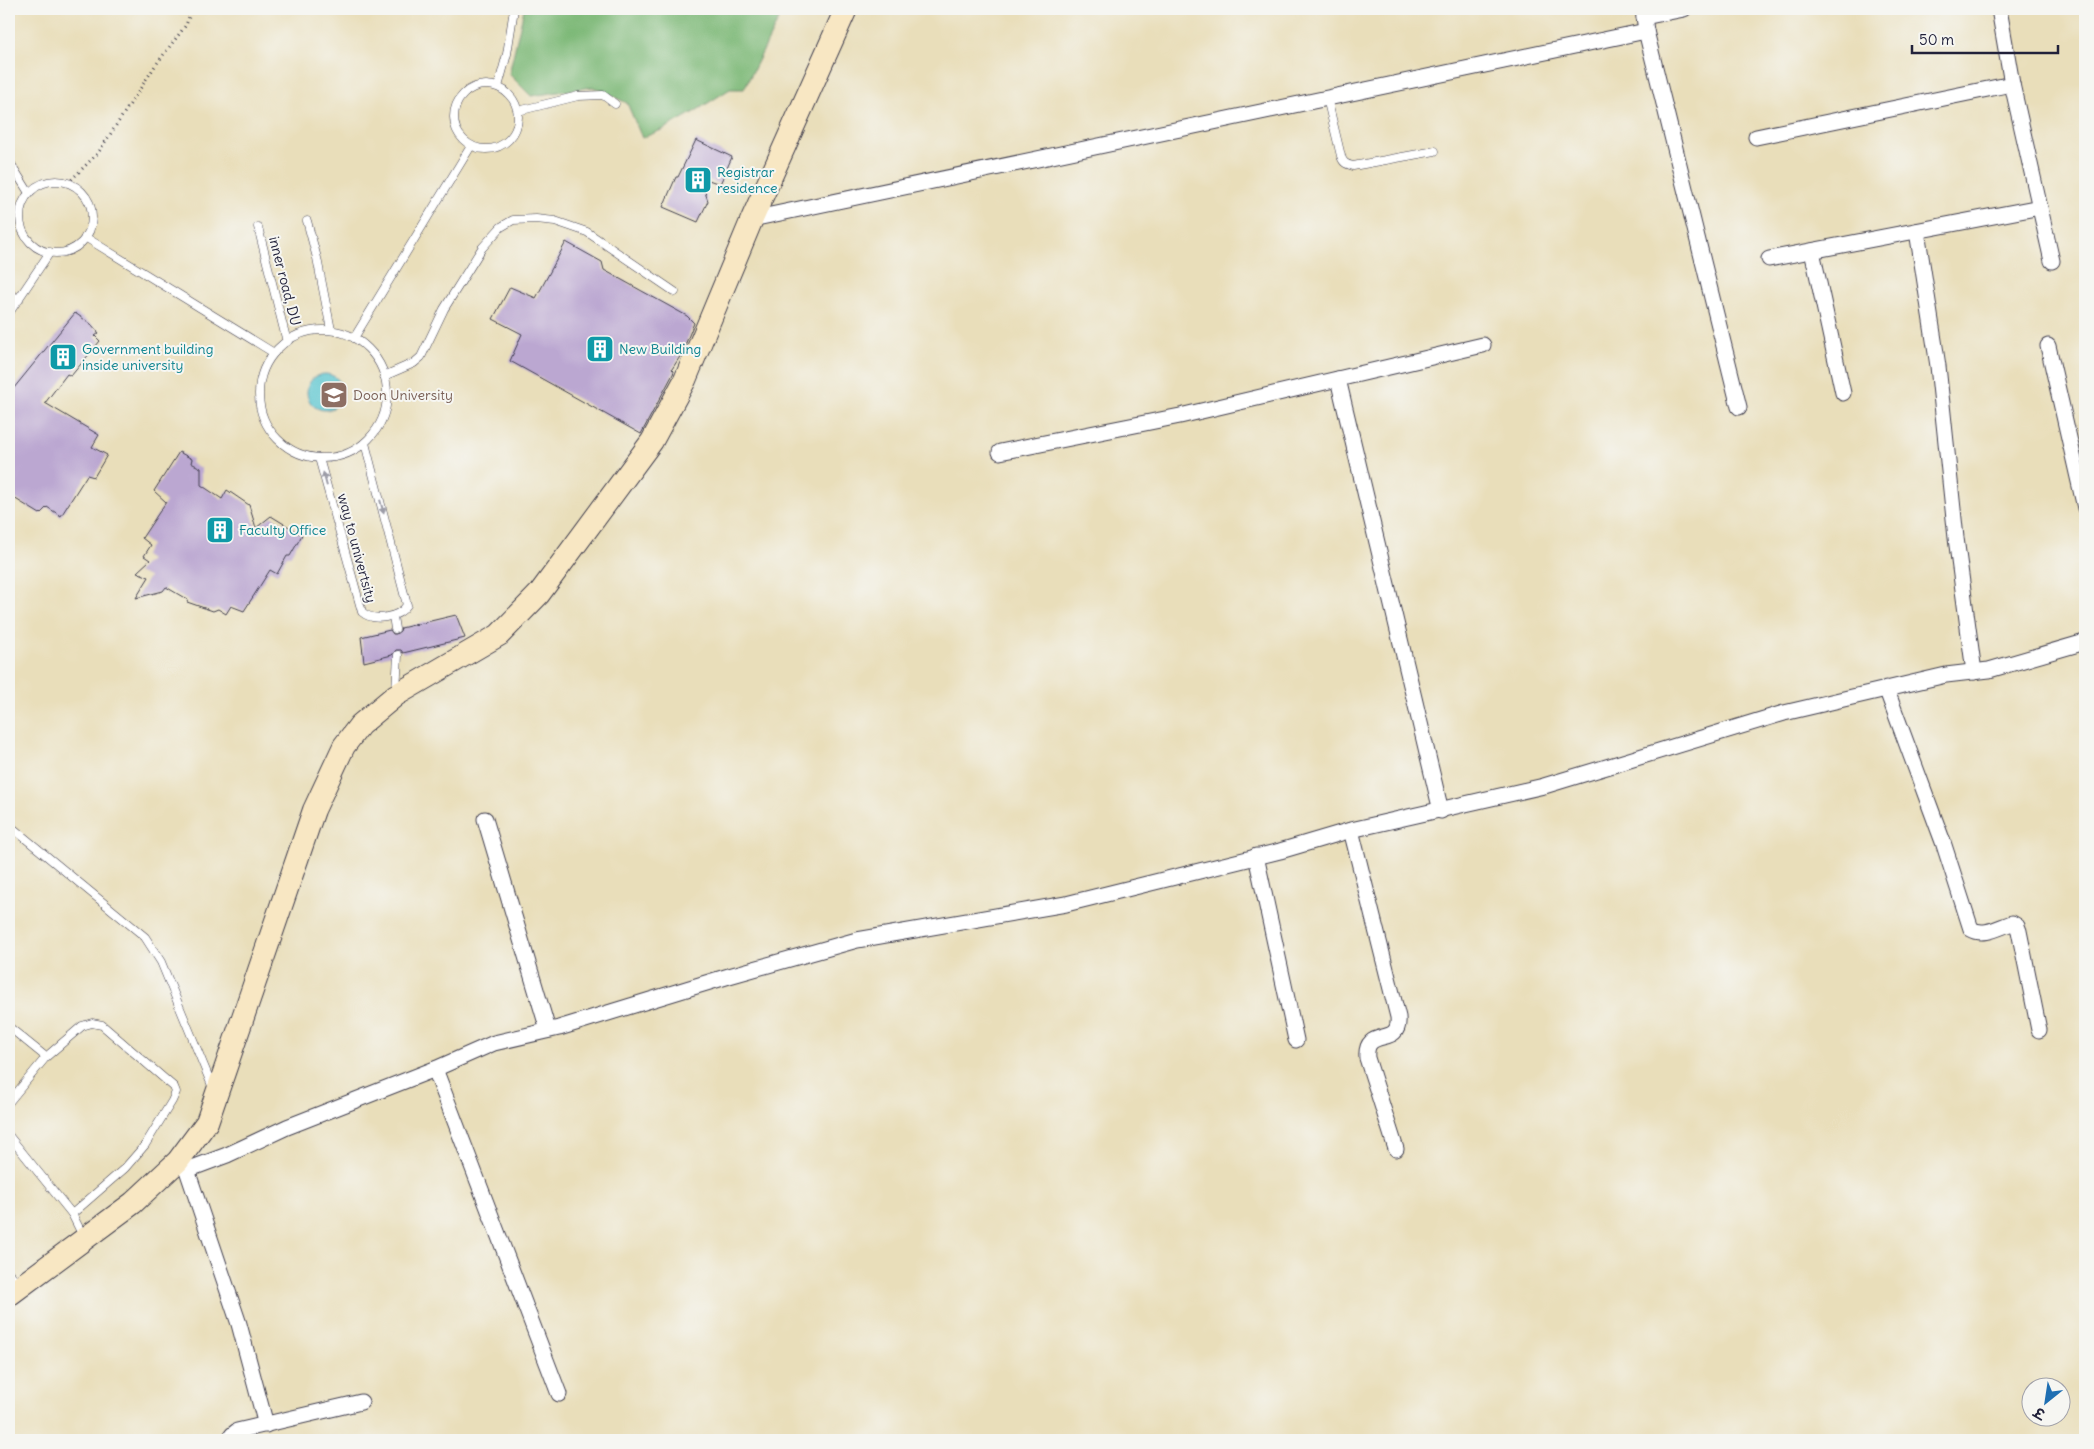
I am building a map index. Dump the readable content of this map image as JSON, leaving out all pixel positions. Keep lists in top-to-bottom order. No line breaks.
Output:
{"streets":{"lane":["inner road, DU","way to univertsity"]},"crossings":[["inner road, DU","way to univertsity"]],"places":{"building":["Registrar residence","New Building","Government building inside university","Faculty Office"],"school or university":["Doon University"]},"scale_bar":"50 m","north":"bottom left"}
